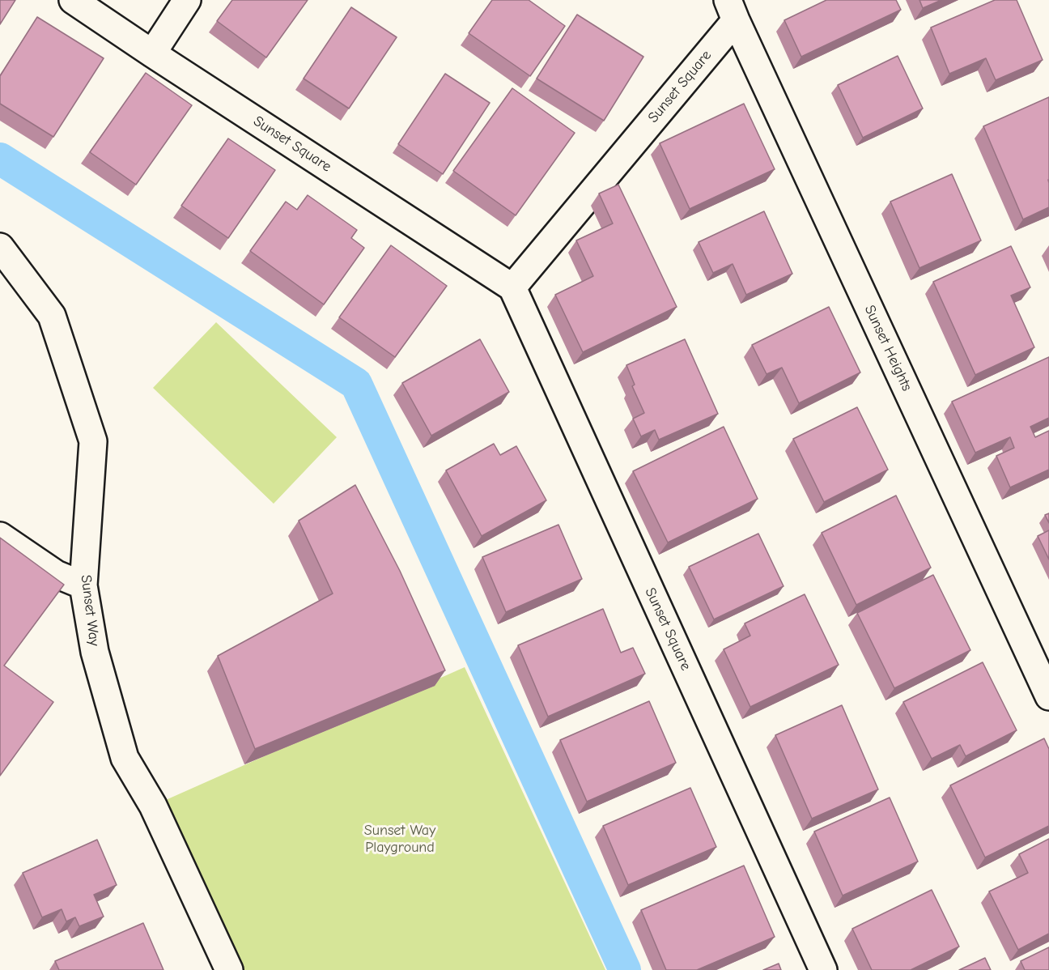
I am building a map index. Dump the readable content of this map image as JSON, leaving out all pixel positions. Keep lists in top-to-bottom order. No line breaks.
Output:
{"streets":{"street":["Sunset Square","Sunset Heights","Sunset Way"]},"crossings":[["Sunset Square","Sunset Heights"]],"parks":["Sunset Way Playground"]}
